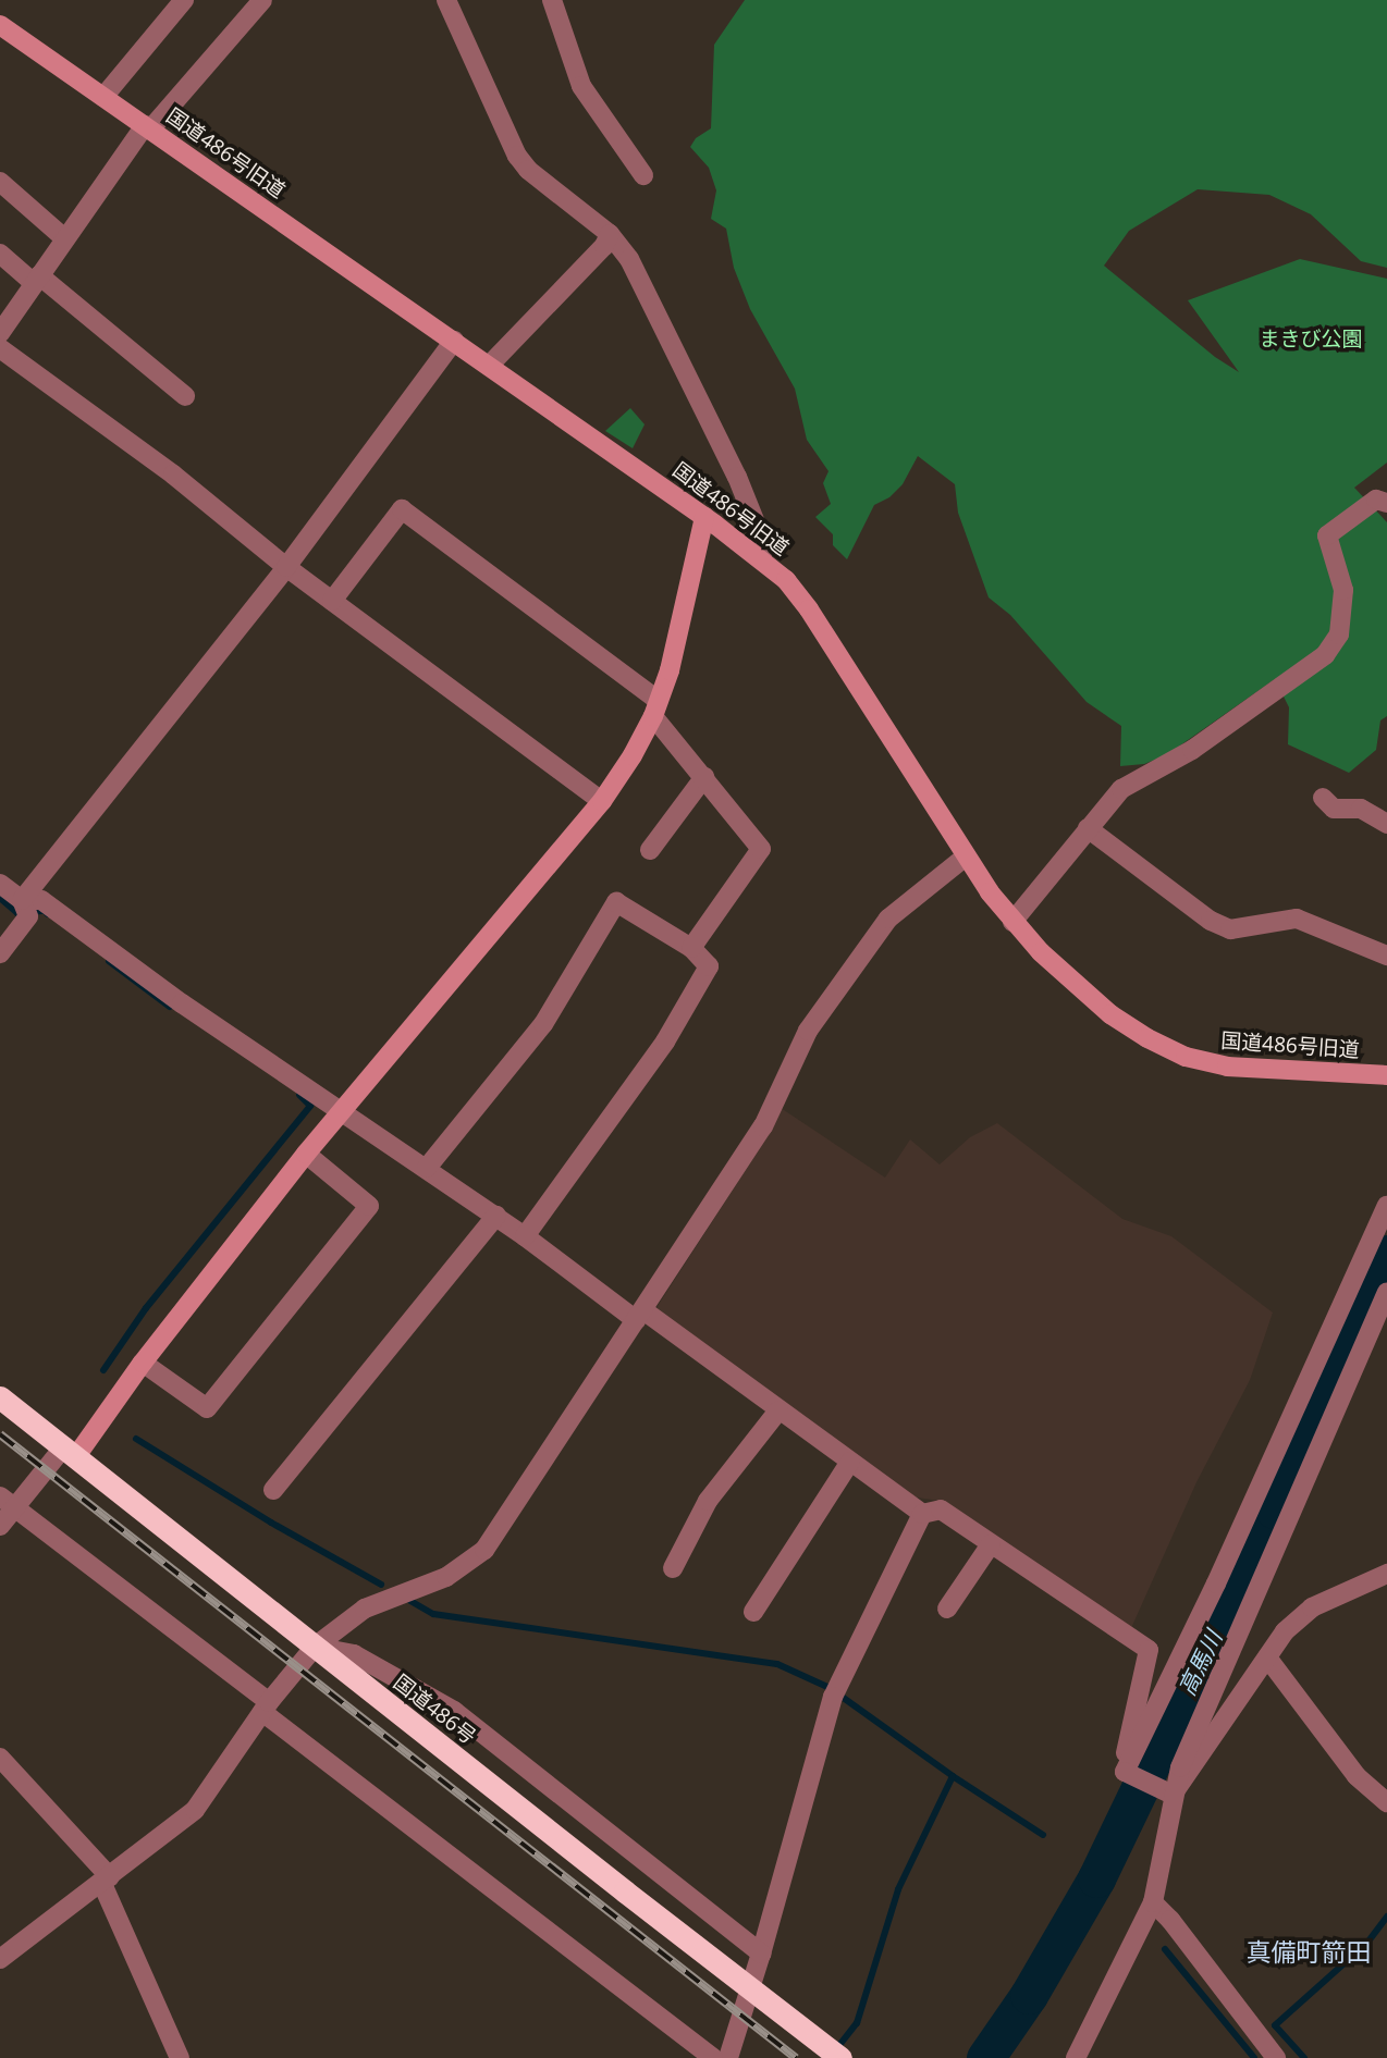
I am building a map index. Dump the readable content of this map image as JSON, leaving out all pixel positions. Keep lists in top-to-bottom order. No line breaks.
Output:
{"streets":{"highway":["国道486号"],"street":["国道486号旧道"]},"districts":["真備町箭田"],"water":["高馬川"],"parks":["まきび公園"]}
